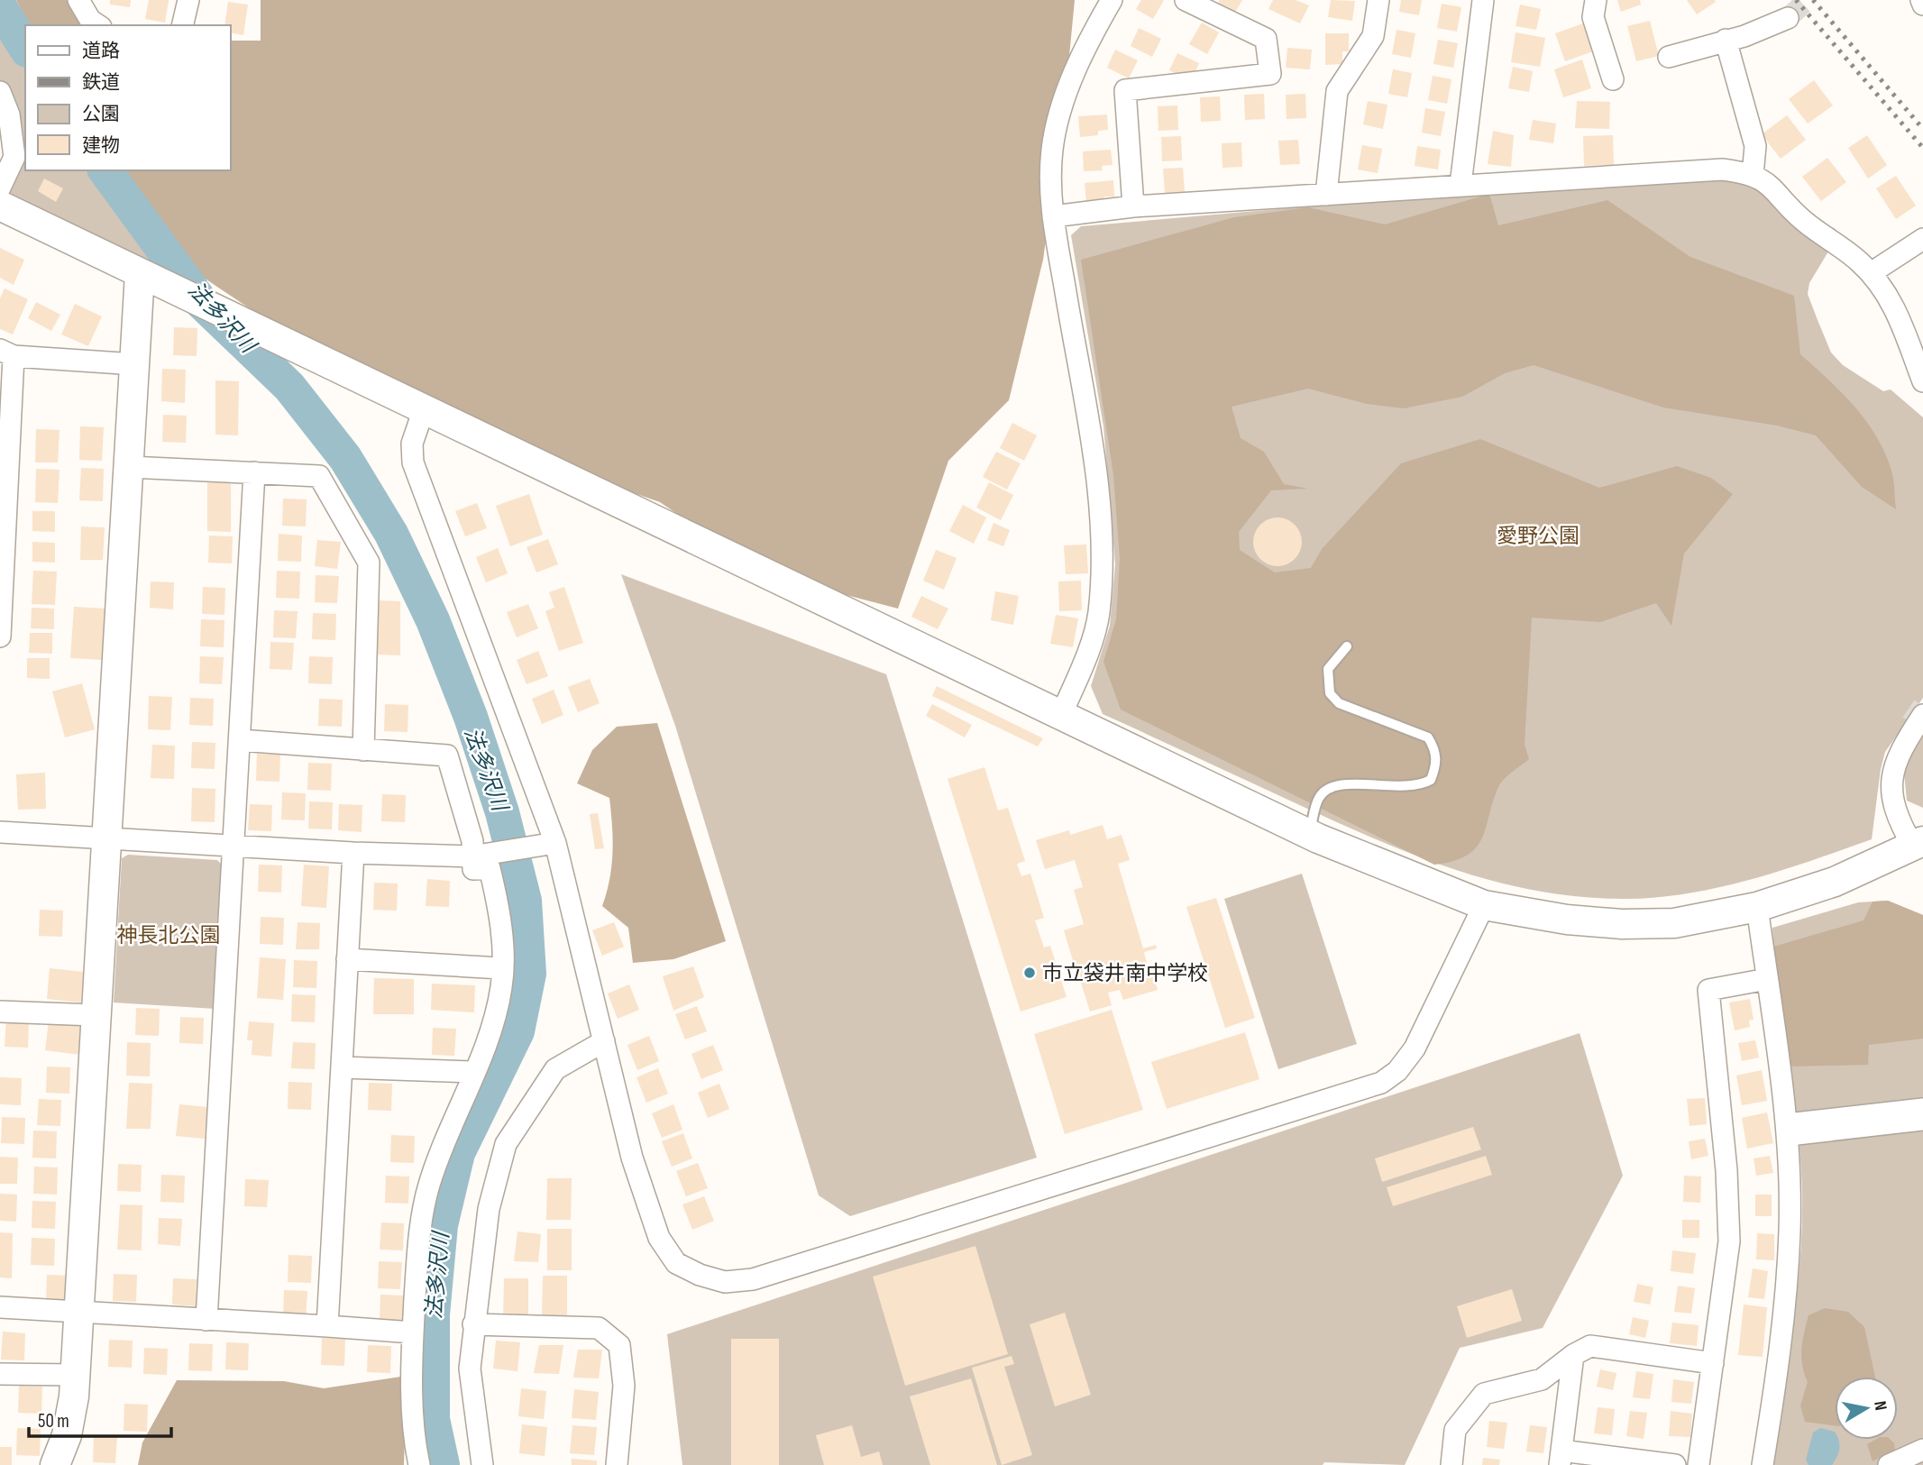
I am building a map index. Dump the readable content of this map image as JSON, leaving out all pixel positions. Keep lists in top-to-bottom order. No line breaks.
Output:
{"water":["法多沢川"],"parks":["愛野公園","神長北公園"],"places":["市立袋井南中学校"],"legend":["道路","鉄道","公園","建物"],"scale_bar":"50 m","north":"right"}
